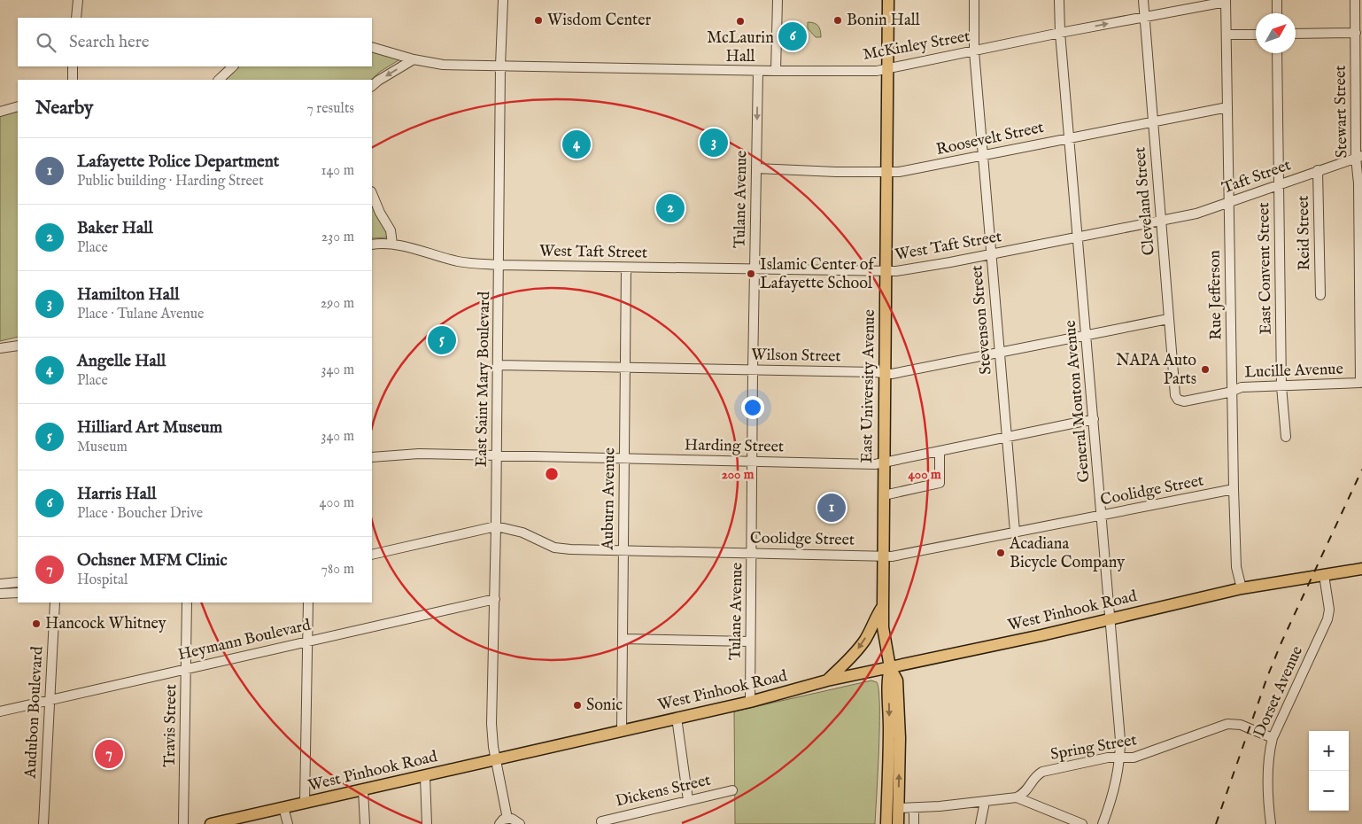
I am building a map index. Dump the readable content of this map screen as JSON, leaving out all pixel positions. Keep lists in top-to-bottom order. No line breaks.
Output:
{"streets":{"main road":["East University Avenue","West Pinhook Road"],"street":["McKinley Street","Stewart Street","Roosevelt Street","Taft Street","Tulane Avenue","Cleveland Street","Reid Street","West Taft Street","East Convent Street","Rue Jefferson","Stevenson Street","Wilson Street","Lucille Avenue","East Saint Mary Boulevard","General Mouton Avenue","Harding Street","Coolidge Street","Auburn Avenue","Heymann Boulevard","Dorset Avenue","Audubon Boulevard","Travis Street","Spring Street","Dickens Street"]},"crossings":[["McKinley Street","Tulane Avenue"],["McKinley Street","Cleveland Street"],["McKinley Street","Rue Jefferson"],["McKinley Street","Stevenson Street"],["McKinley Street","East Saint Mary Boulevard"],["McKinley Street","East University Avenue"],["McKinley Street","General Mouton Avenue"],["Stewart Street","Taft Street"],["Stewart Street","Lucille Avenue"],["Roosevelt Street","Tulane Avenue"],["Roosevelt Street","Cleveland Street"],["Roosevelt Street","Rue Jefferson"],["Roosevelt Street","Stevenson Street"],["Roosevelt Street","East University Avenue"],["Roosevelt Street","General Mouton Avenue"],["Taft Street","Cleveland Street"],["Taft Street","Reid Street"],["Taft Street","West Taft Street"],["Taft Street","East Convent Street"],["Taft Street","Rue Jefferson"],["Tulane Avenue","West Taft Street"],["Tulane Avenue","Wilson Street"],["Tulane Avenue","Harding Street"],["Tulane Avenue","Coolidge Street"],["Tulane Avenue","West Pinhook Road"],["Cleveland Street","West Taft Street"],["Cleveland Street","Wilson Street"],["Cleveland Street","Lucille Avenue"],["West Taft Street","Stevenson Street"],["West Taft Street","East Saint Mary Boulevard"],["West Taft Street","East University Avenue"],["West Taft Street","General Mouton Avenue"],["West Taft Street","Auburn Avenue"],["East Convent Street","Lucille Avenue"],["Rue Jefferson","Lucille Avenue"],["Rue Jefferson","Coolidge Street"],["Rue Jefferson","West Pinhook Road"],["Stevenson Street","Wilson Street"],["Stevenson Street","Harding Street"],["Stevenson Street","Coolidge Street"],["Wilson Street","East Saint Mary Boulevard"],["Wilson Street","East University Avenue"],["Wilson Street","General Mouton Avenue"],["Wilson Street","Auburn Avenue"],["East Saint Mary Boulevard","Harding Street"],["East Saint Mary Boulevard","Coolidge Street"],["East Saint Mary Boulevard","West Pinhook Road"],["East Saint Mary Boulevard","Heymann Boulevard"],["East University Avenue","Harding Street"],["East University Avenue","Coolidge Street"],["East University Avenue","West Pinhook Road"],["General Mouton Avenue","Harding Street"],["General Mouton Avenue","Coolidge Street"],["General Mouton Avenue","West Pinhook Road"],["General Mouton Avenue","Spring Street"],["Harding Street","Auburn Avenue"],["Coolidge Street","Auburn Avenue"],["Auburn Avenue","West Pinhook Road"],["West Pinhook Road","Dorset Avenue"],["Heymann Boulevard","Audubon Boulevard"],["Heymann Boulevard","Travis Street"],["Dorset Avenue","Spring Street"]],"places":["Wisdom Center","Bonin Hall","McLaurin Hall","Islamic Center of Lafayette School","NAPA Auto Parts","Acadiana Bicycle Company","Hancock Whitney","Sonic"],"north":"top right","page":{"search":"Search here","pins":["6","3","4","2","5","1","7"],"heading":["Nearby","7 results"],"list":[{"mark":"1","name":"Lafayette Police Department","note":"Public building · Harding Street","value":"140 m"},{"mark":"2","name":"Baker Hall","note":"Place","value":"230 m"},{"mark":"3","name":"Hamilton Hall","note":"Place · Tulane Avenue","value":"290 m"},{"mark":"4","name":"Angelle Hall","note":"Place","value":"340 m"},{"mark":"5","name":"Hilliard Art Museum","note":"Museum","value":"340 m"},{"mark":"6","name":"Harris Hall","note":"Place · Boucher Drive","value":"400 m"},{"mark":"7","name":"Ochsner MFM Clinic","note":"Hospital","value":"780 m"}],"map_buttons":["+","−"]},"rings":["200 m","400 m"]}
